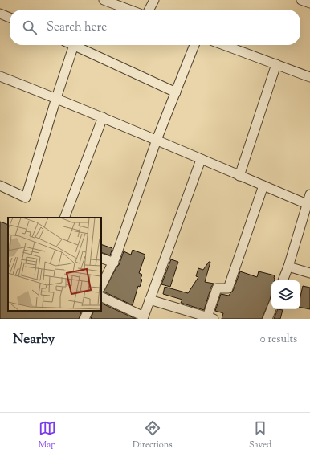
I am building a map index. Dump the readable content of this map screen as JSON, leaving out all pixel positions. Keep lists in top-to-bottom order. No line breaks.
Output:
{"page":{"search":"Search here","heading":["Nearby","0 results"],"nav":["Map","Directions","Saved"]}}
